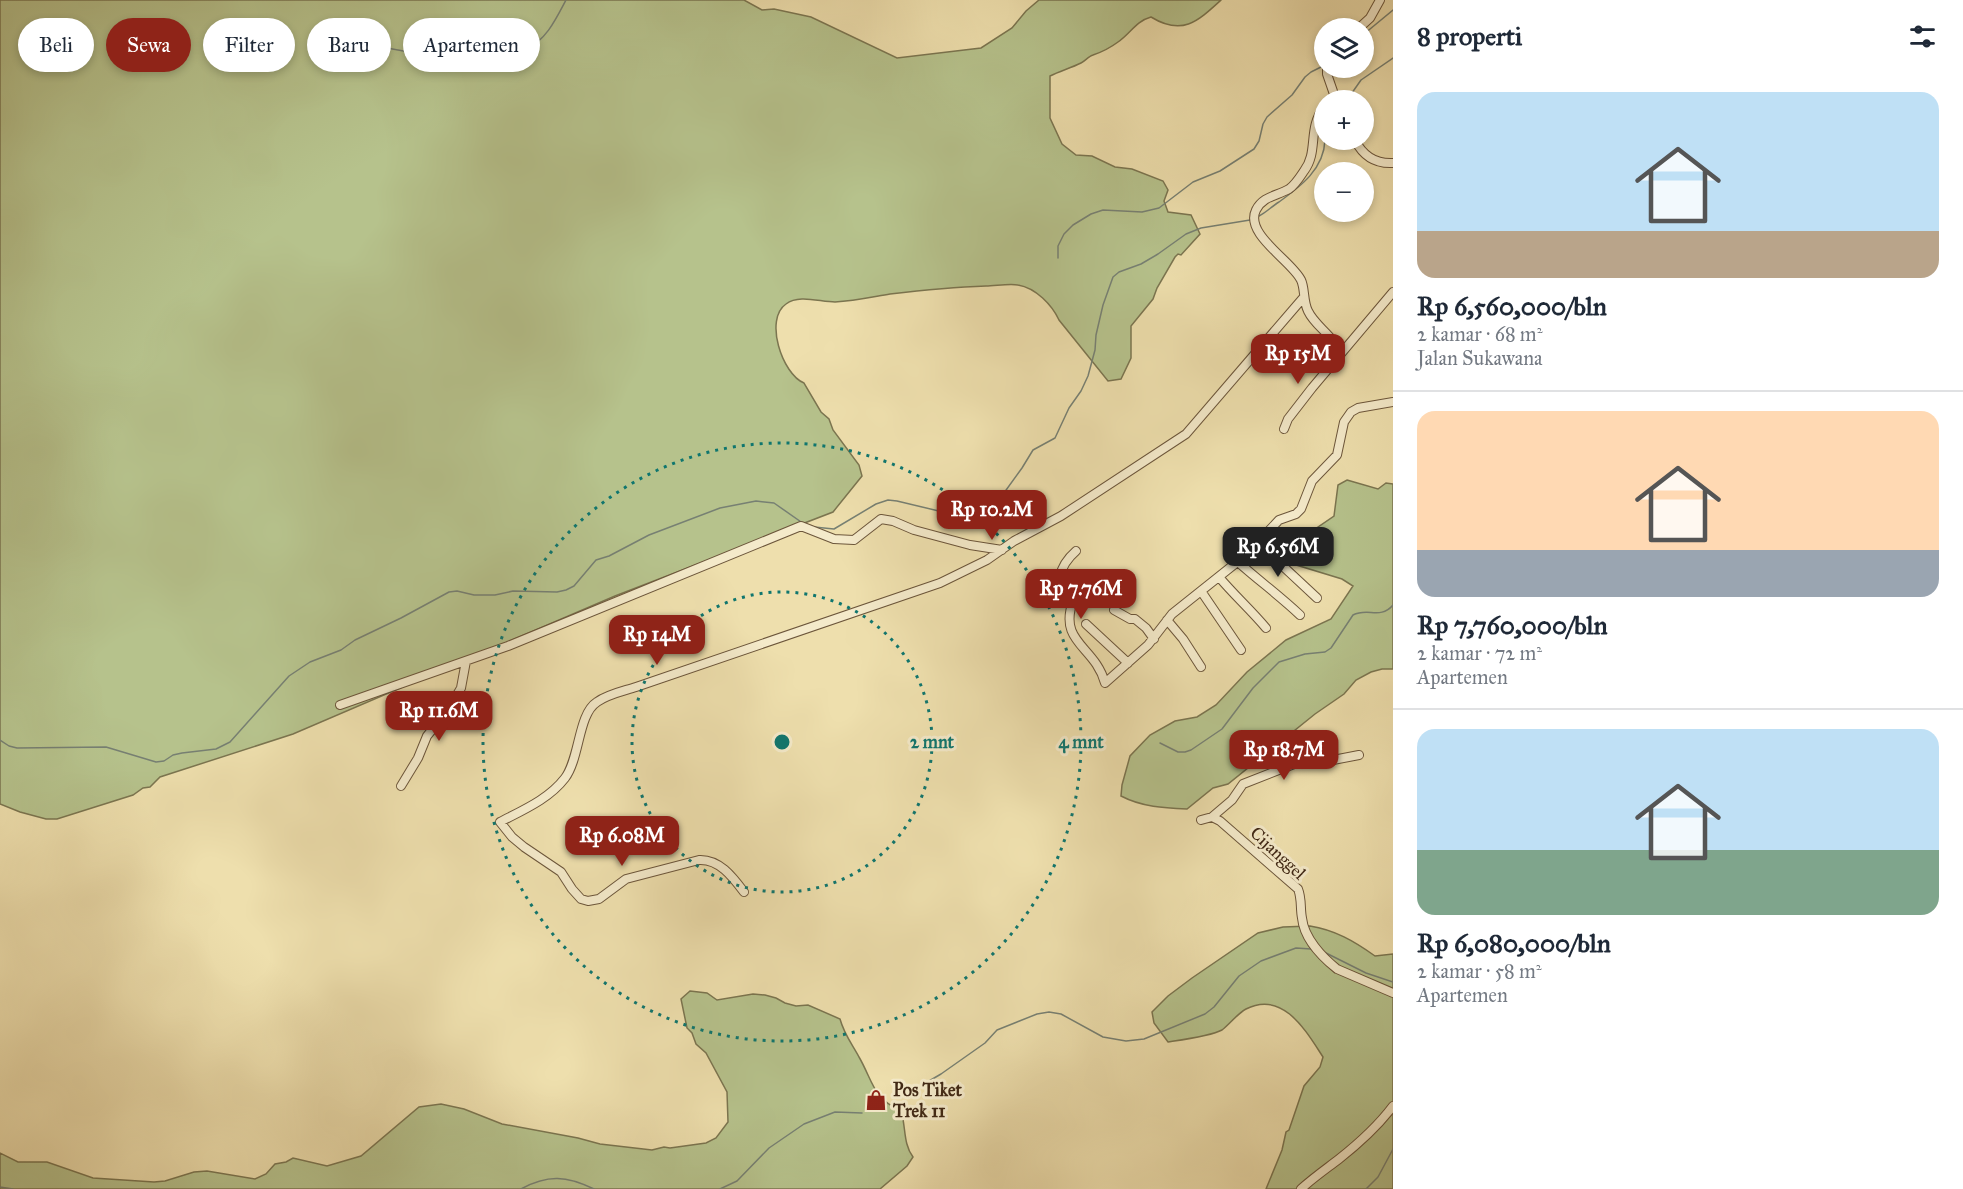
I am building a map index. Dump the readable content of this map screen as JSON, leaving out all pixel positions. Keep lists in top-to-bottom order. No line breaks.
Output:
{"streets":{"street":["Cijanggel"]},"places":{"shop":["Pos Tiket Trek 11"]},"page":{"heading":"8 properti","map_buttons":["+","−"],"chip":["Beli","Sewa","Filter","Baru","Apartemen"],"list":[{"name":"Rp 6,560,000/bln","note":"2 kamar · 68 m² · Jalan Sukawana"},{"name":"Rp 7,760,000/bln","note":"2 kamar · 72 m² · Apartemen"},{"name":"Rp 6,080,000/bln","note":"2 kamar · 58 m² · Apartemen"}],"price":["Rp 15M","Rp 10.2M","Rp 6.56M","Rp 7.76M","Rp 14M","Rp 11.6M","Rp 18.7M","Rp 6.08M"]},"rings":["2 mnt","4 mnt"]}
